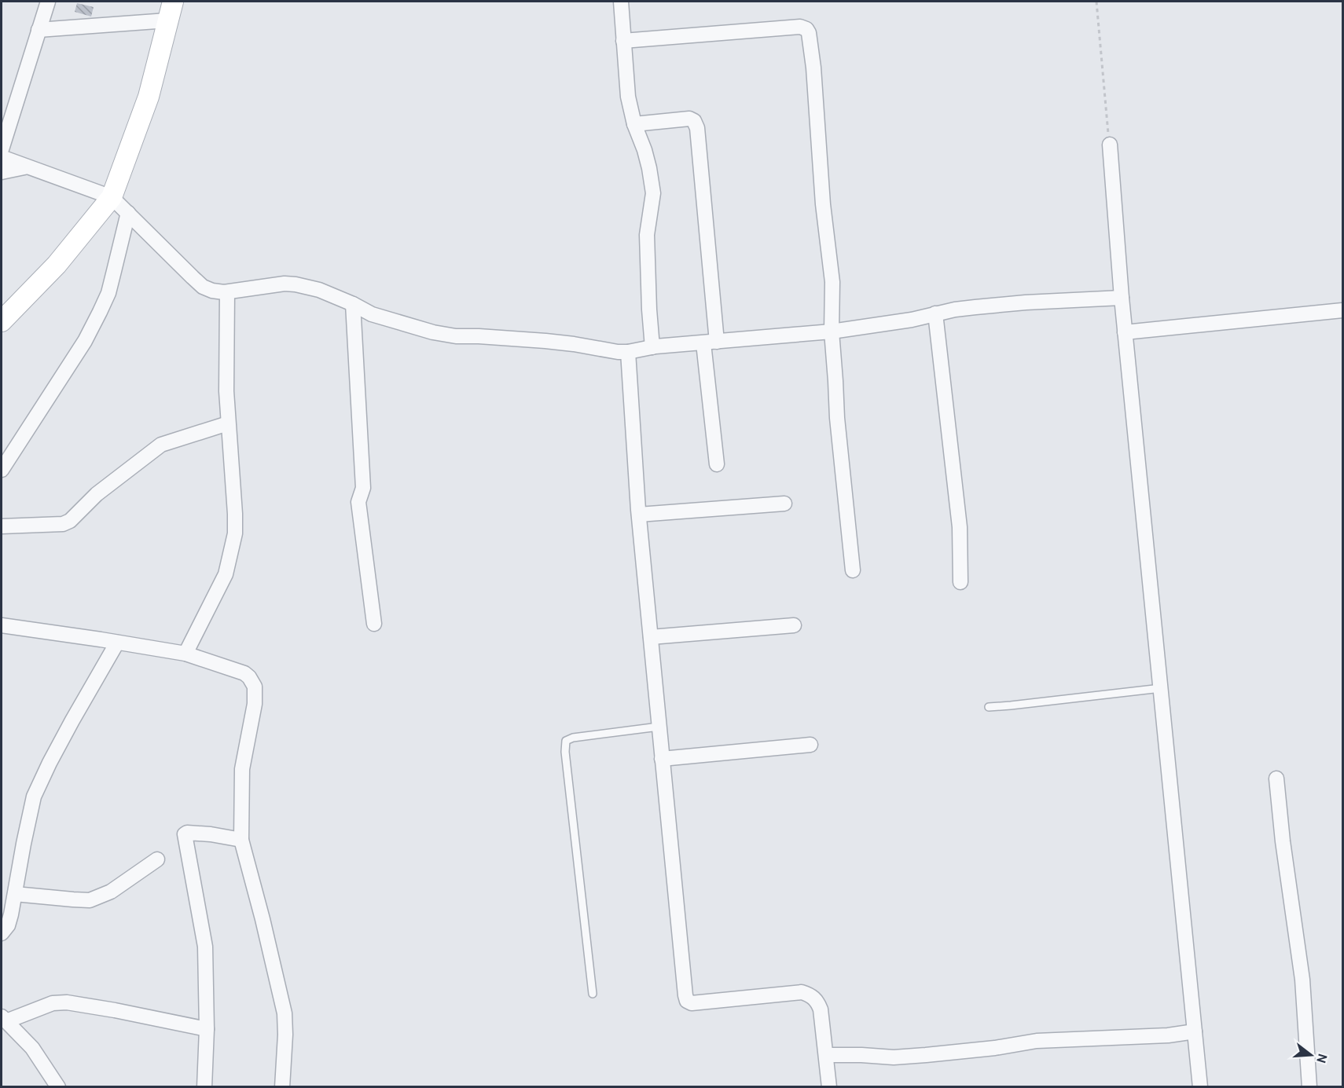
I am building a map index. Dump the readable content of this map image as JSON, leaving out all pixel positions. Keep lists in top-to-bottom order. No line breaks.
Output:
{"north":"right"}
